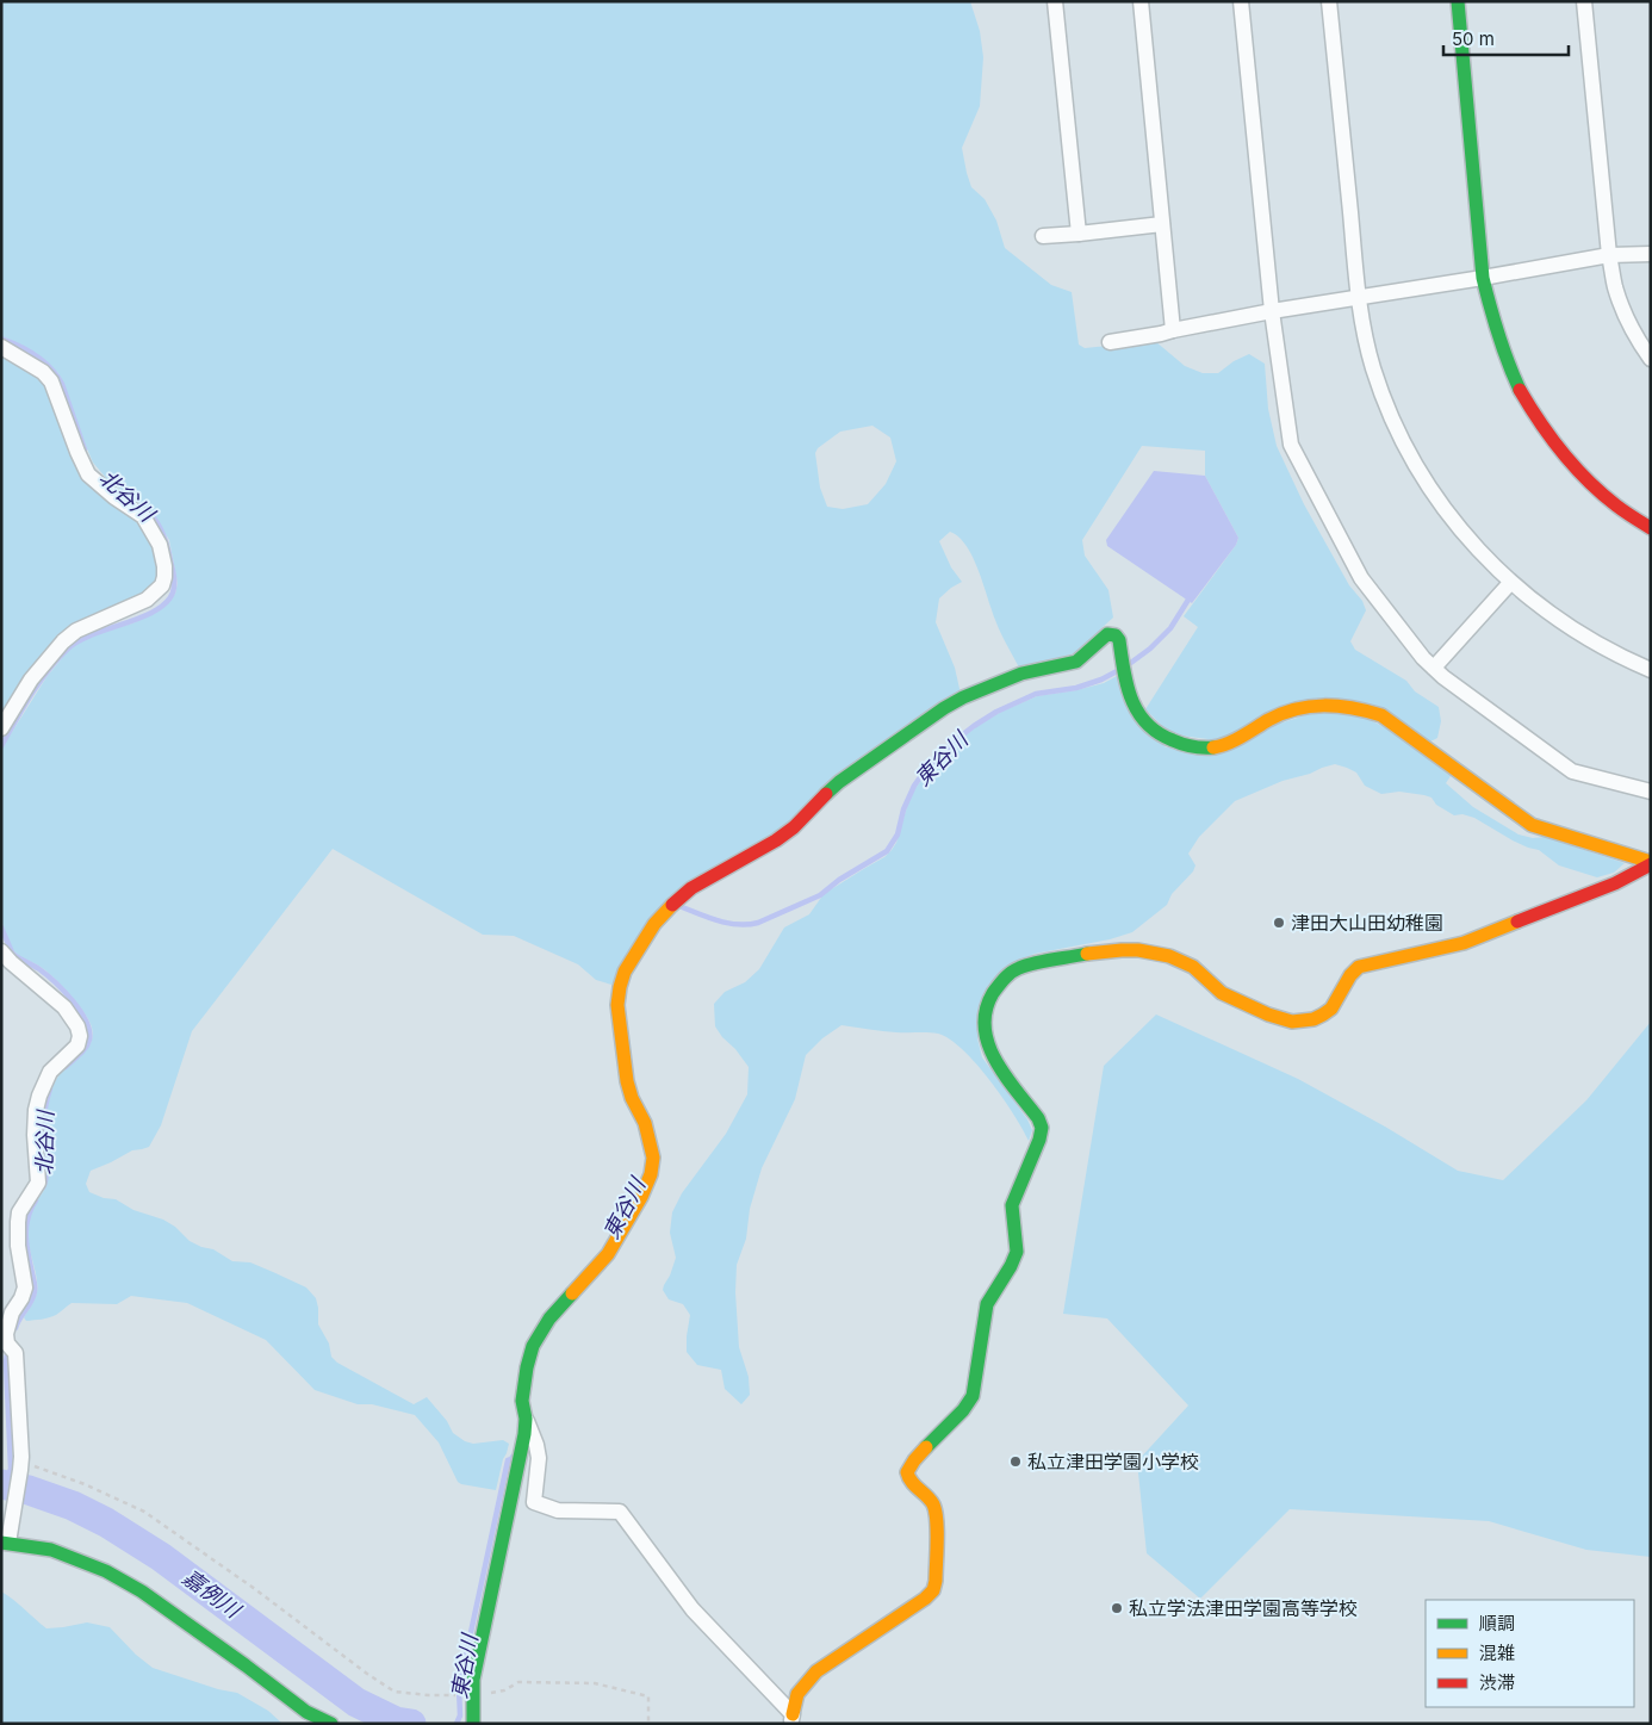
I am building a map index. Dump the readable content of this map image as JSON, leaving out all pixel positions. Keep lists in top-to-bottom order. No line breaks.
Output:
{"water":["北谷川","東谷川","嘉例川"],"places":["津田大山田幼稚園","私立津田学園小学校","私立学法津田学園高等学校"],"legend":["順調","混雑","渋滞"],"scale_bar":"50 m"}
